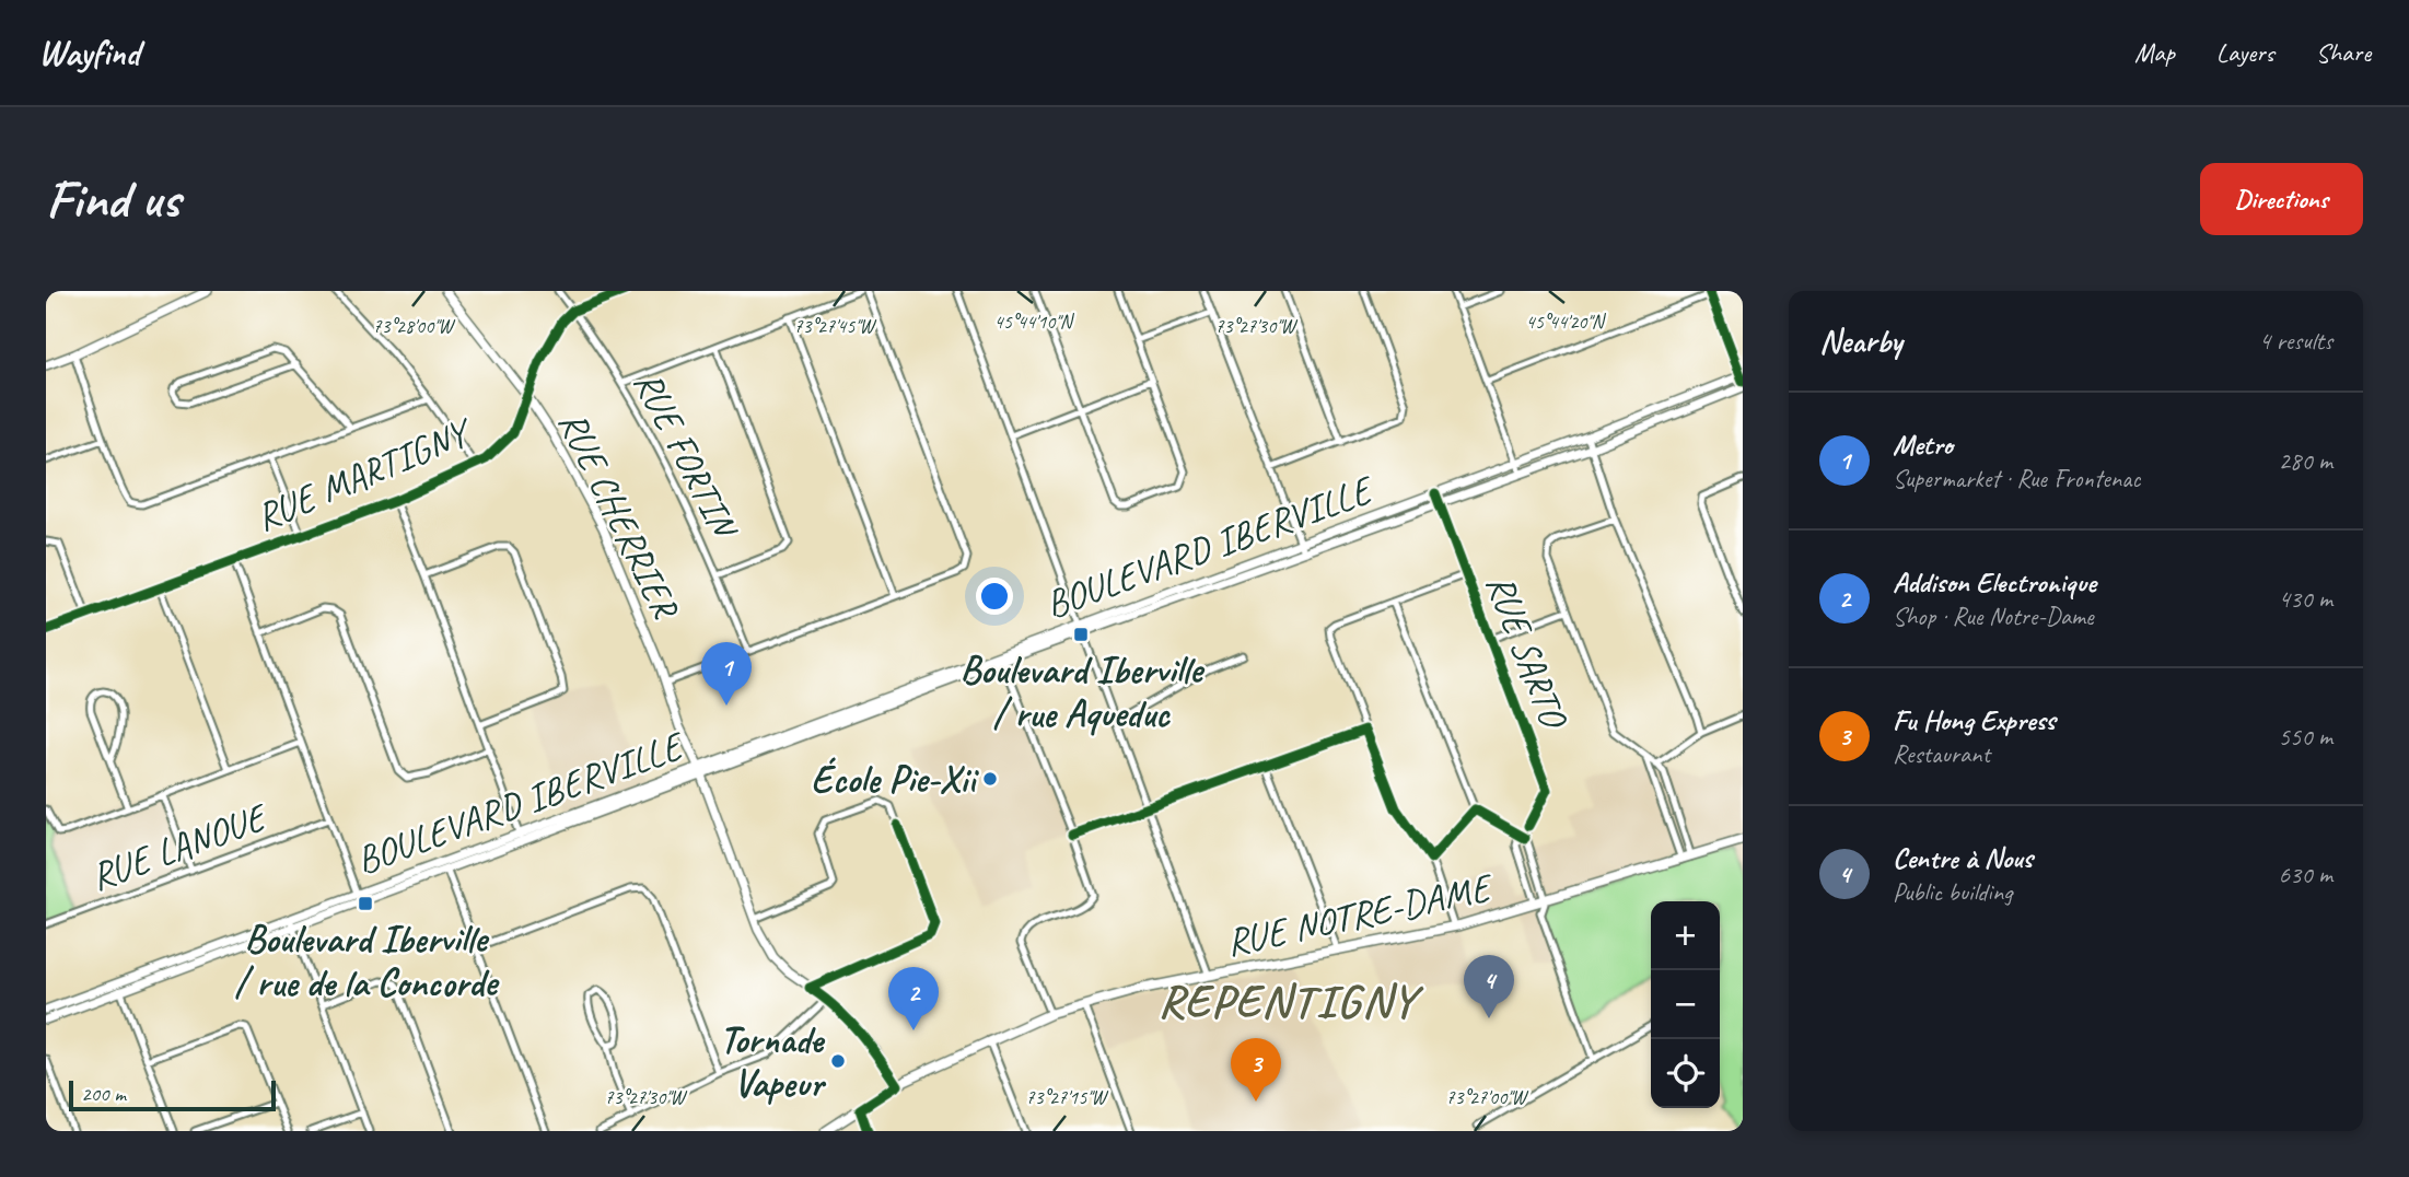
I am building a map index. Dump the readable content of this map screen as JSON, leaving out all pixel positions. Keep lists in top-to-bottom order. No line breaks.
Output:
{"streets":{"main road":["RUE NOTRE-DAME"],"street":["RUE FORTIN","RUE MARTIGNY","RUE CHERRIER","BOULEVARD IBERVILLE","RUE SARTO","RUE LANOUE"]},"crossings":[["RUE FORTIN","RUE MARTIGNY"],["RUE MARTIGNY","RUE CHERRIER"],["RUE CHERRIER","BOULEVARD IBERVILLE"],["RUE CHERRIER","RUE NOTRE-DAME"],["BOULEVARD IBERVILLE","RUE SARTO"]],"districts":["REPENTIGNY"],"places":{"transit":["Boulevard Iberville / rue Aqueduc","Boulevard Iberville / rue de la Concorde"],"other":["École Pie-Xii","Tornade Vapeur"]},"scale_bar":"200 m","page":{"header":"Wayfind","nav":["Map","Layers","Share"],"buttons":"Directions","title":"Find us","heading":["Nearby","4 results"],"list":[{"mark":"1","name":"Metro","note":"Supermarket · Rue Frontenac","value":"280 m"},{"mark":"2","name":"Addison Electronique","note":"Shop · Rue Notre-Dame","value":"430 m"},{"mark":"3","name":"Fu Hong Express","note":"Restaurant","value":"550 m"},{"mark":"4","name":"Centre à Nous","note":"Public building","value":"630 m"}],"pins":["1","4","2","3"],"map_buttons":["+","−"],"scale":"200 m"},"coordinates":["45°44'10\"N","45°44'20\"N","73°28'00\"W","73°27'45\"W","73°27'30\"W","73°27'15\"W","73°27'00\"W"]}
